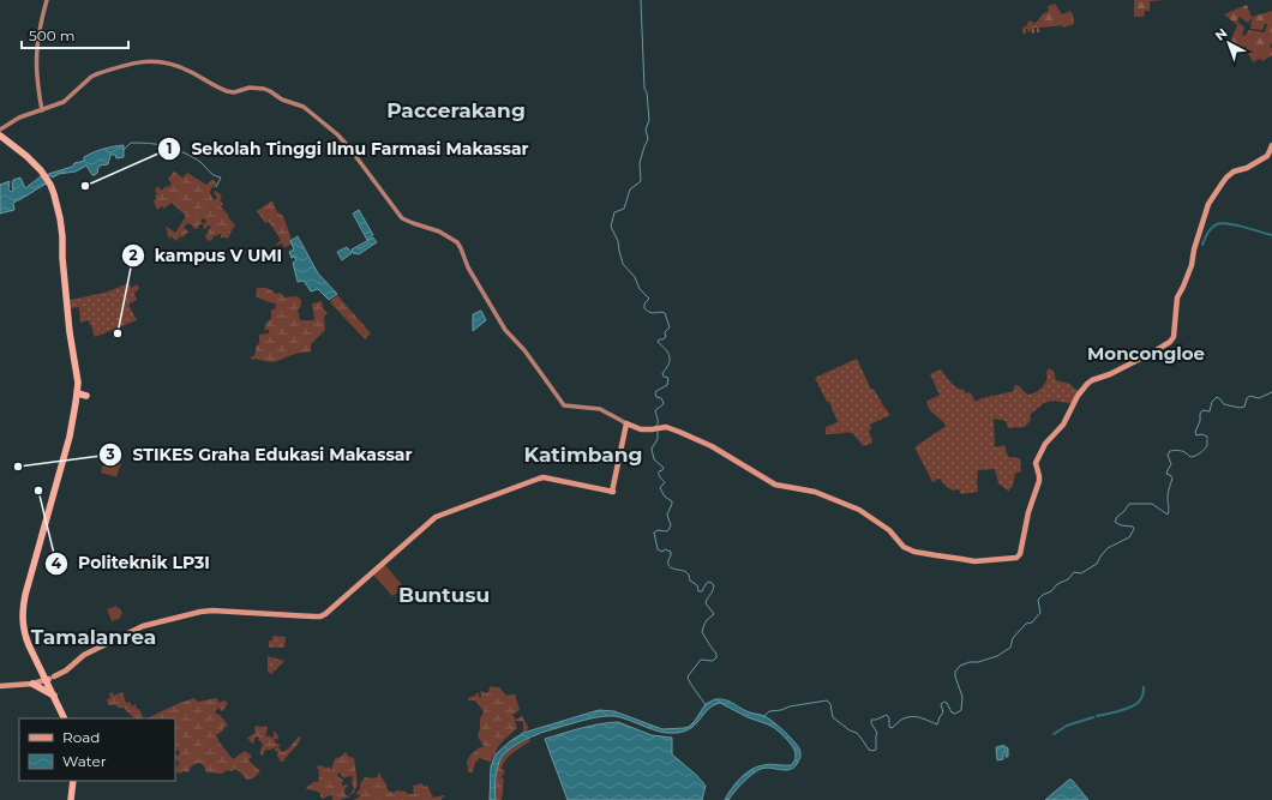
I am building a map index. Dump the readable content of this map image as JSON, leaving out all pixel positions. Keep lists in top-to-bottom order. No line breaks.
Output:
{"districts":["Paccerakang","Moncongloe","Katimbang","Buntusu","Tamalanrea"],"places":["Sekolah Tinggi Ilmu Farmasi Makassar","kampus V UMI","STIKES Graha Edukasi Makassar","Politeknik LP3I"],"legend":["Road","Water"],"scale_bar":"500 m","north":"top left"}
